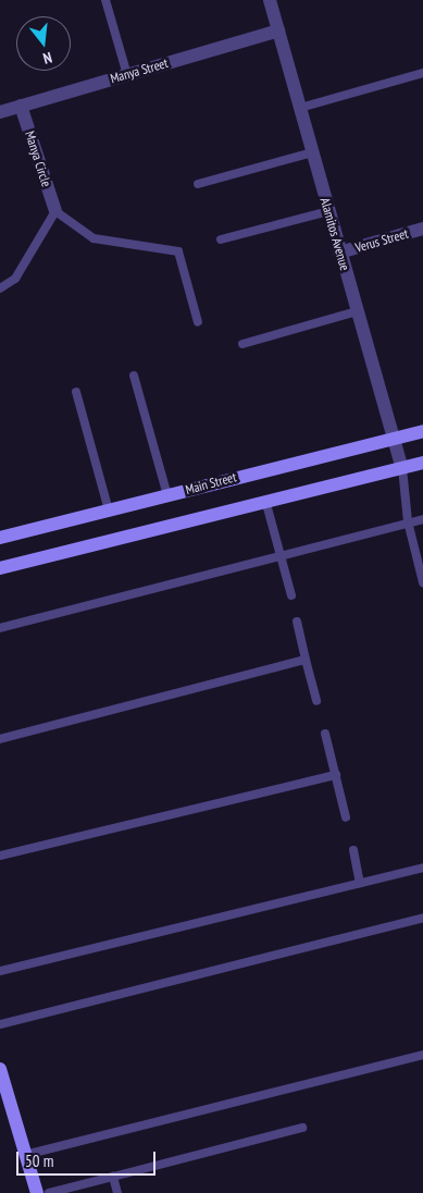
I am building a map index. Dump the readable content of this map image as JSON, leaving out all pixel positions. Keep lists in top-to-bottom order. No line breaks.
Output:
{"streets":{"main road":["Main Street"],"street":["Manya Street","Manya Circle","Alamitos Avenue","Verus Street"]},"crossings":[["Manya Street","Manya Circle"],["Manya Street","Alamitos Avenue"],["Alamitos Avenue","Verus Street"],["Alamitos Avenue","Main Street"]],"scale_bar":"50 m","north":"bottom"}
